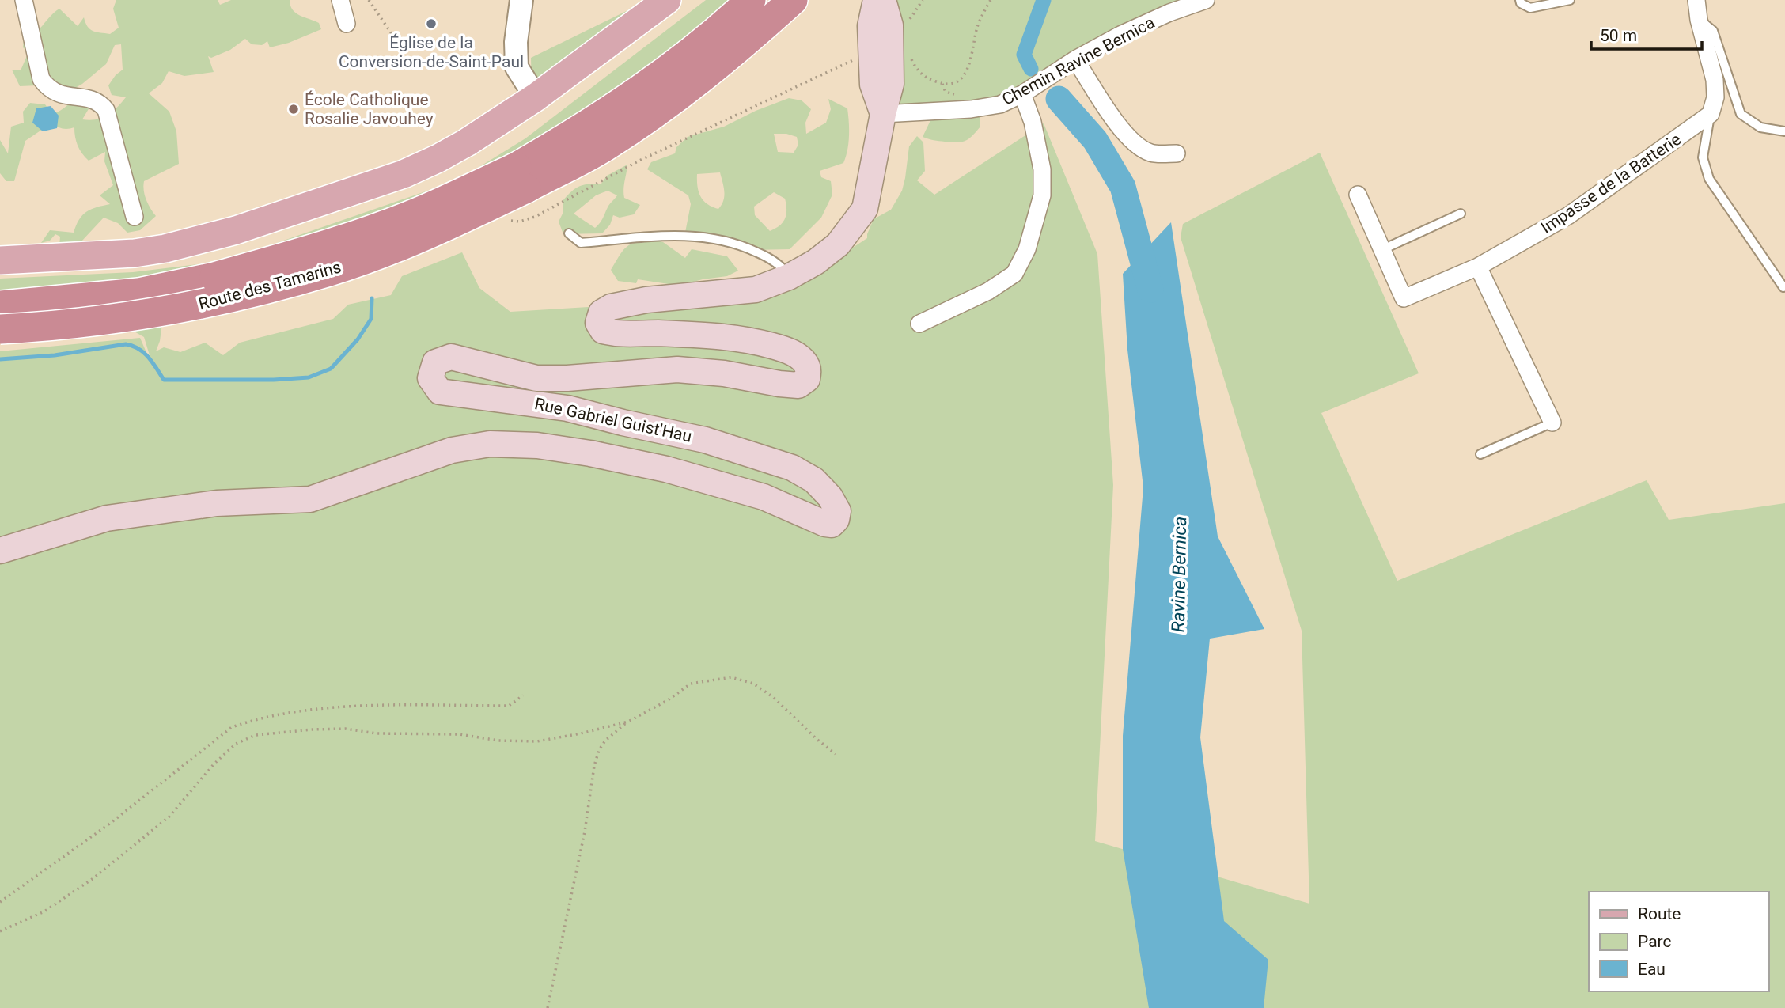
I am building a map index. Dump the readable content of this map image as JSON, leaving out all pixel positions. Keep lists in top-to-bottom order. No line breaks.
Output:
{"streets":{"highway":["Route des Tamarins"],"main road":["Rue Gabriel Guist'Hau"],"street":["Chemin Ravine Bernica","Impasse de la Batterie"]},"crossings":[["Chemin Ravine Bernica","Rue Gabriel Guist'Hau"]],"water":["Ravine Bernica"],"places":["Église de la Conversion-de-Saint-Paul","École Catholique Rosalie Javouhey"],"legend":["Route","Parc","Eau"],"scale_bar":"50 m"}
